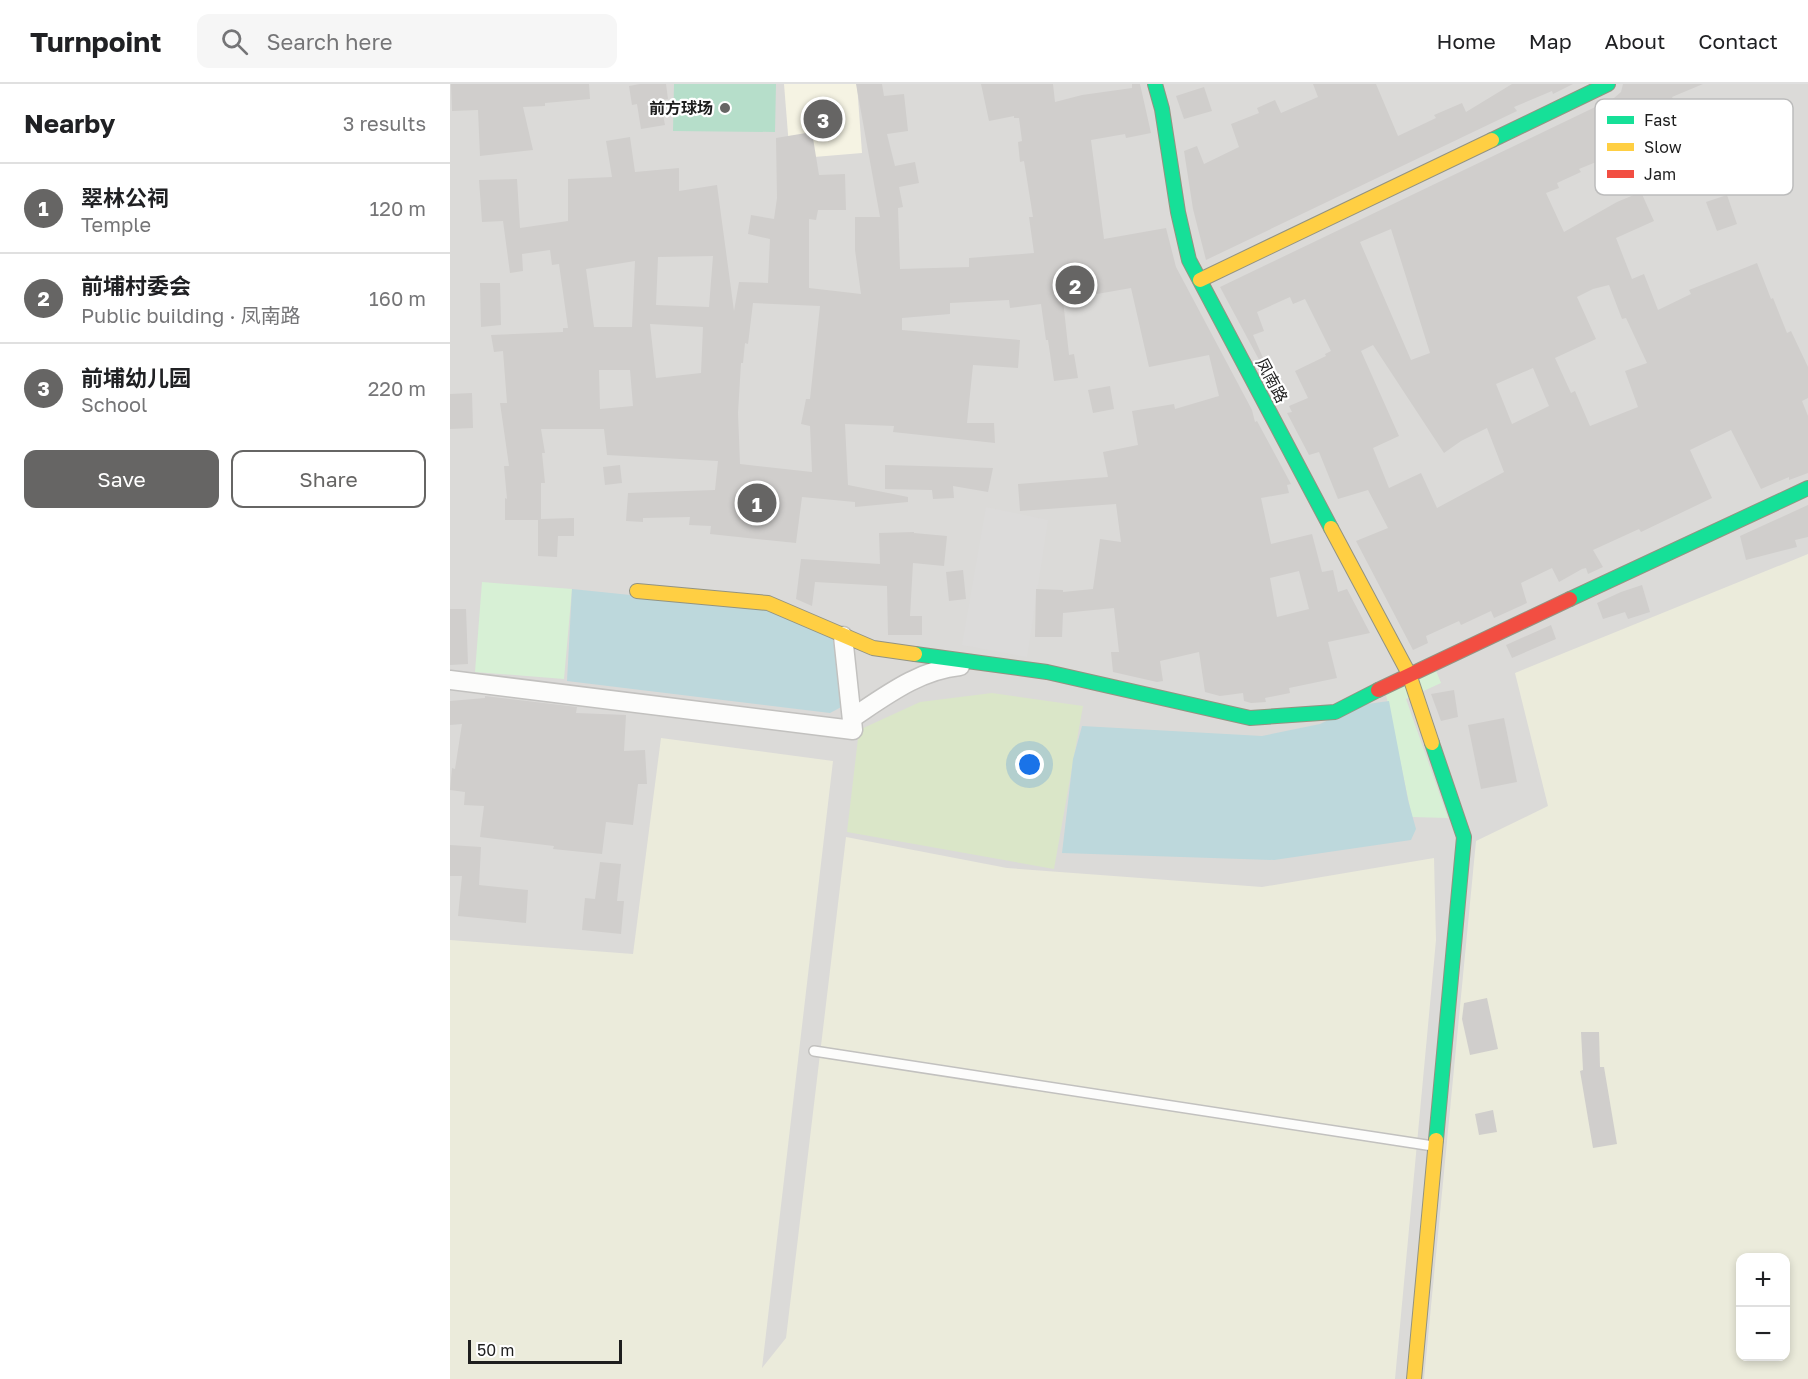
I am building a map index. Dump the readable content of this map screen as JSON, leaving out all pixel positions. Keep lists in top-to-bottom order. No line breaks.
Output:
{"streets":{"street":["凤南路"]},"places":["前方球场"],"legend":["Fast","Slow","Jam"],"scale_bar":"50 m","page":{"header":"Turnpoint","search":"Search here","nav":["Home","Map","About","Contact"],"heading":["Nearby","3 results"],"pins":["3","2","1"],"list":[{"mark":"1","name":"翠林公祠","note":"Temple","value":"120 m"},{"mark":"2","name":"前埔村委会","note":"Public building · 凤南路","value":"160 m"},{"mark":"3","name":"前埔幼儿园","note":"School","value":"220 m"}],"buttons":["Save","Share"],"map_buttons":["+","−"],"scale":"50 m"}}
